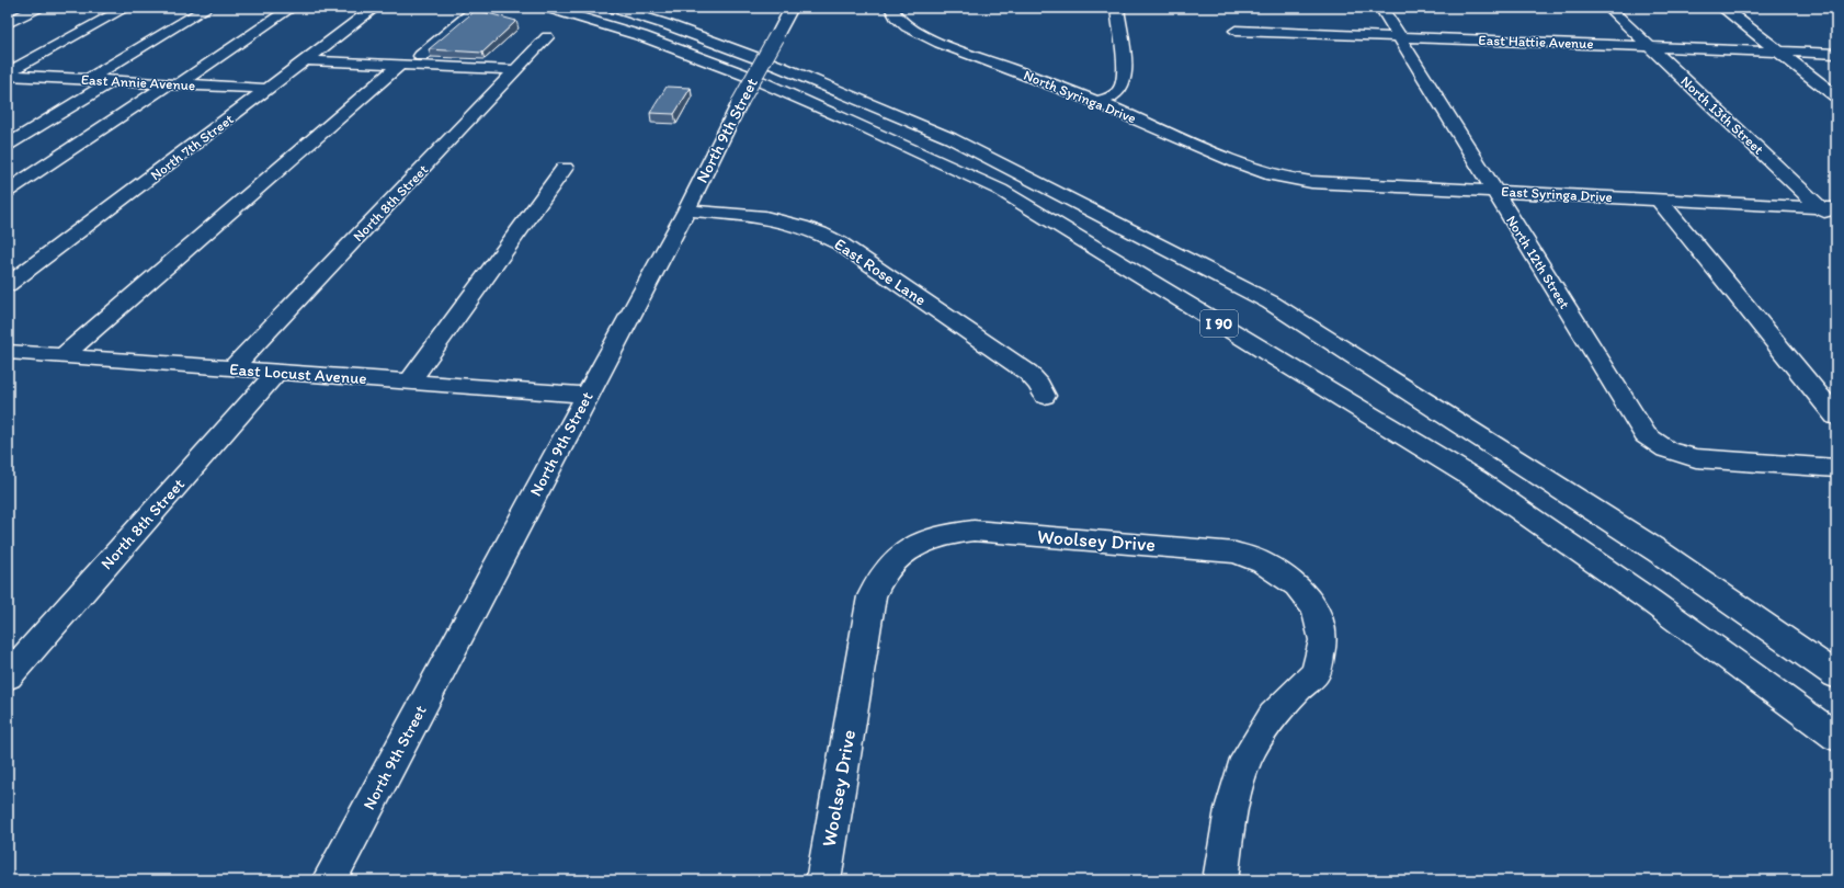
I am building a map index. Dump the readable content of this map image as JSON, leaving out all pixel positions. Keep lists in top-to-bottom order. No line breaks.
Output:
{"streets":{"main road":["East Hattie Avenue","East Annie Avenue","North Syringa Drive","North 13th Street","North 9th Street","North 7th Street","East Syringa Drive","North 8th Street","North 12th Street","East Rose Lane","I 90","East Locust Avenue","Woolsey Drive"]},"crossings":[["East Hattie Avenue","North 13th Street"],["East Hattie Avenue","North 12th Street"],["East Annie Avenue","North 7th Street"],["North Syringa Drive","East Syringa Drive"],["North 13th Street","East Syringa Drive"],["North 9th Street","East Rose Lane"],["North 9th Street","East Locust Avenue"],["East Syringa Drive","North 12th Street"],["North 8th Street","East Locust Avenue"]]}
